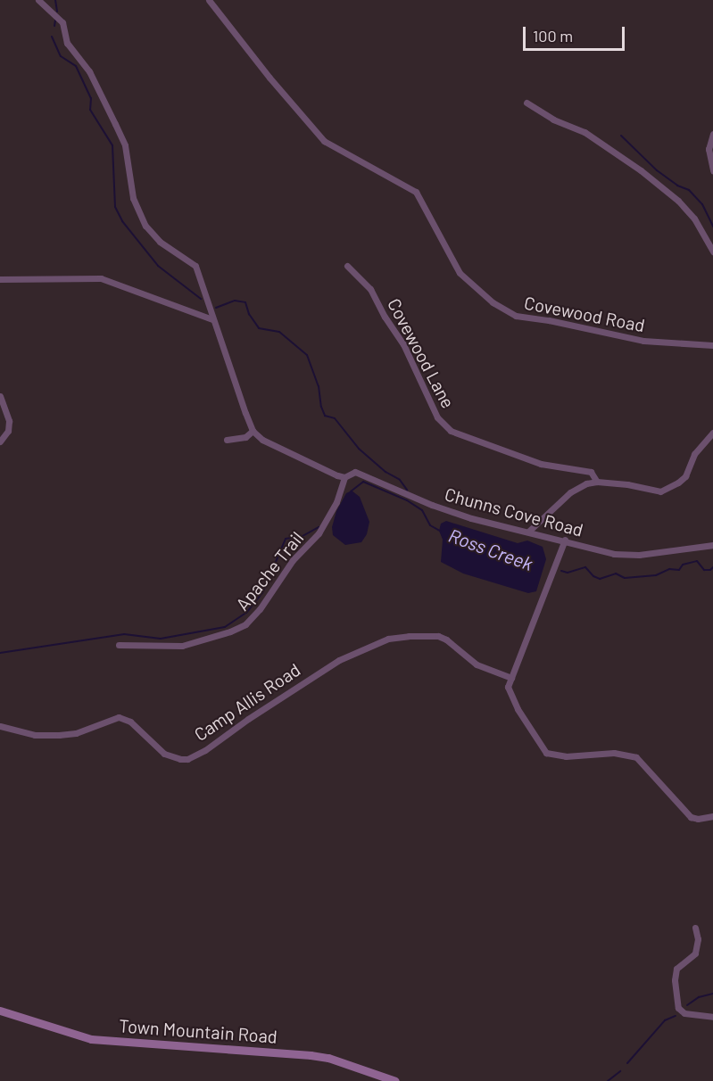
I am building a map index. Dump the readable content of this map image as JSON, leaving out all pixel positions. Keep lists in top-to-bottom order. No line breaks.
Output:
{"streets":{"main road":["Town Mountain Road"],"street":["Covewood Road","Covewood Lane","Chunns Cove Road","Apache Trail","Camp Allis Road"]},"crossings":[["Chunns Cove Road","Apache Trail"]],"water":["Ross Creek"],"scale_bar":"100 m"}
